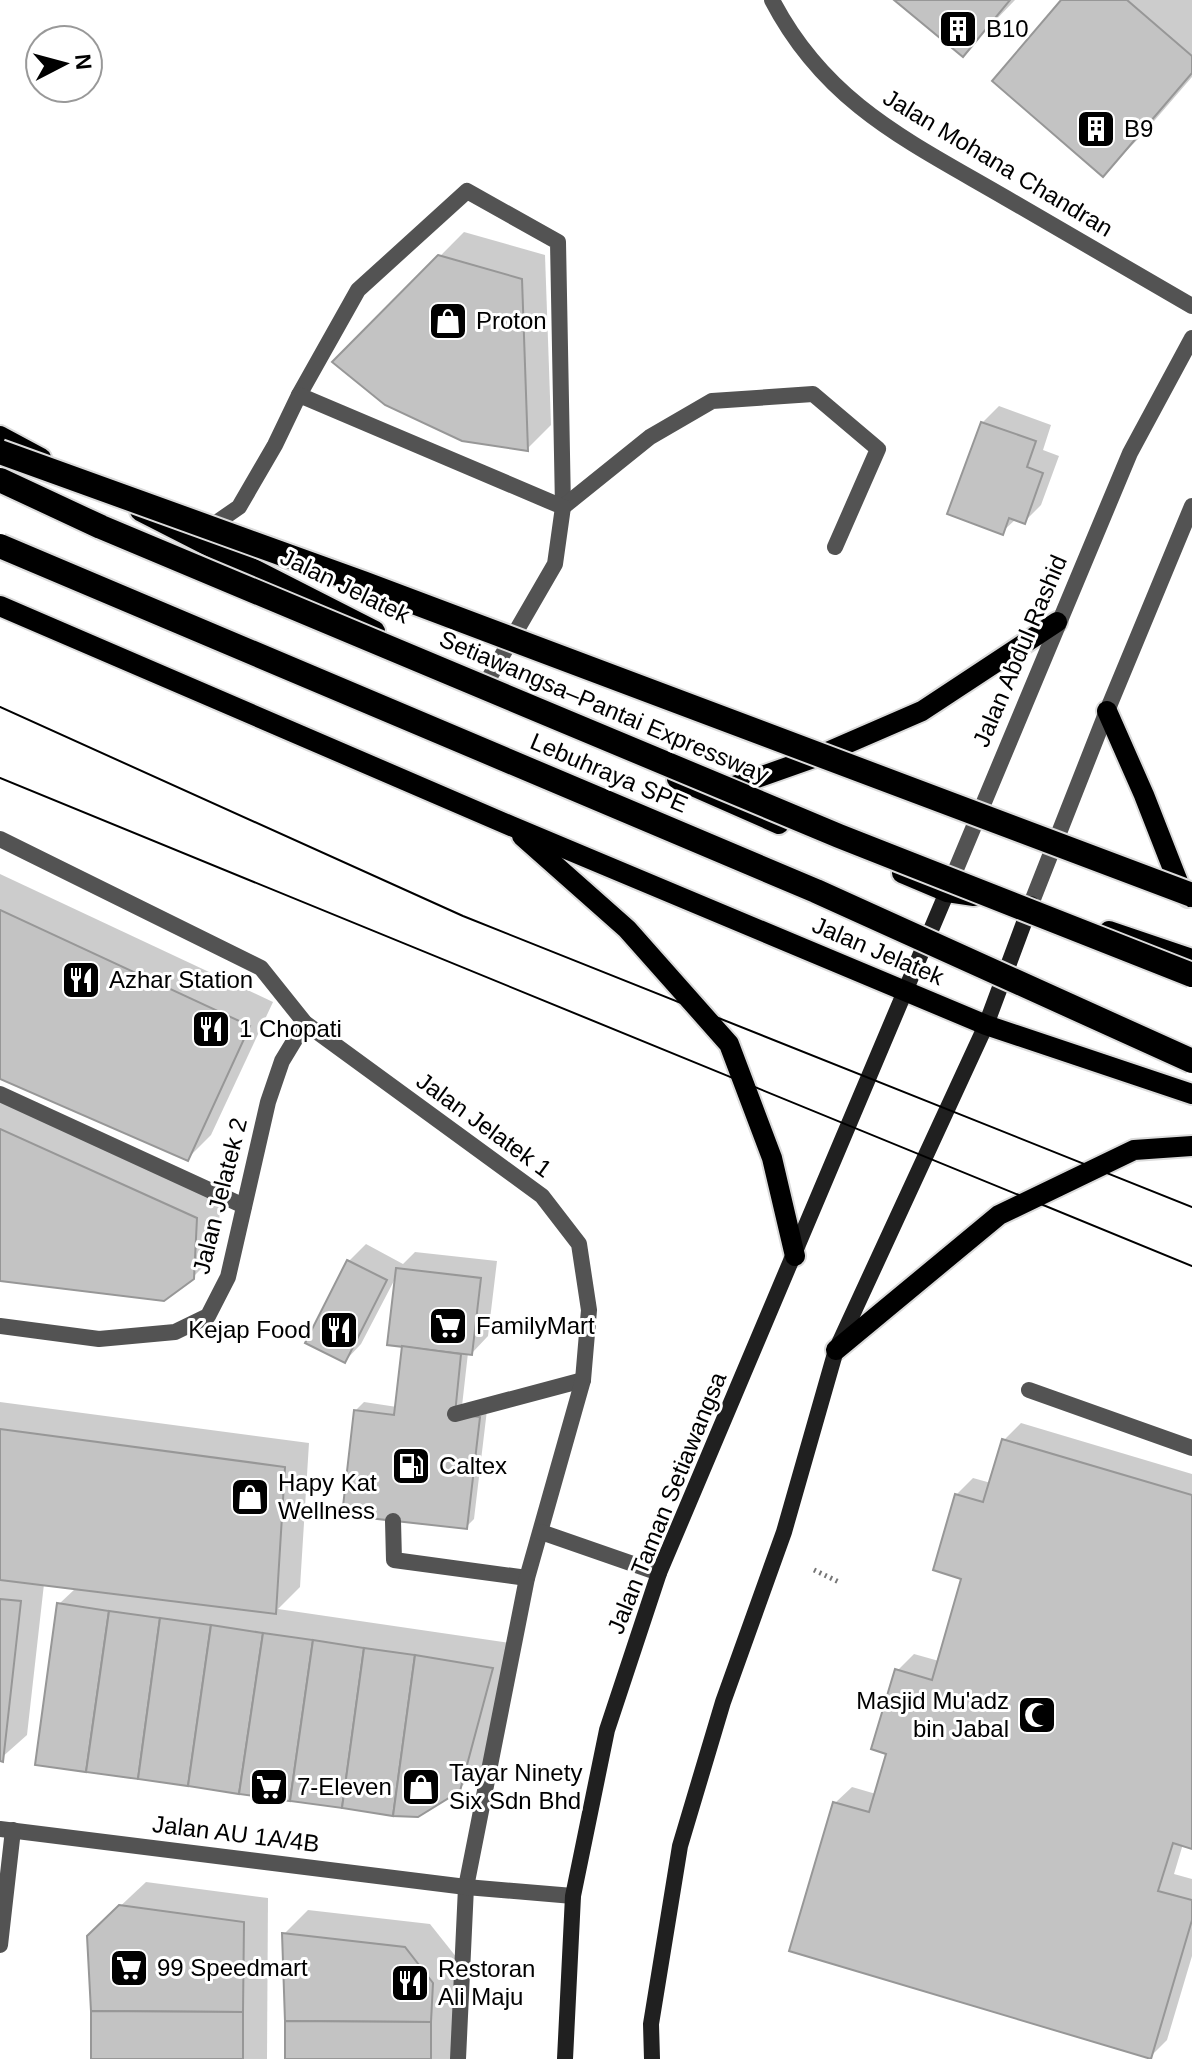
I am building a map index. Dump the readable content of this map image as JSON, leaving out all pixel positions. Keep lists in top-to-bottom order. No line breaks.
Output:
{"streets":{"highway":["Setiawangsa–Pantai Expressway","Lebuhraya SPE"],"main road":["Jalan Jelatek","Jalan Abdul Rashid","Jalan Taman Setiawangsa"],"street":["Jalan Mohana Chandran","Jalan Jelatek 1","Jalan Jelatek 2","Jalan AU 1A/4B"]},"crossings":[["Jalan Jelatek","Jalan Abdul Rashid"],["Jalan Jelatek","Jalan Taman Setiawangsa"],["Jalan Abdul Rashid","Jalan Taman Setiawangsa"],["Jalan Jelatek 1","Jalan Jelatek 2"],["Jalan Jelatek 1","Jalan AU 1A/4B"],["Jalan Taman Setiawangsa","Jalan AU 1A/4B"]],"places":{"building":["B10","B9"],"shop":["Proton","Hapy Kat Wellness","Tayar Ninety Six Sdn Bhd"],"restaurant":["Azhar Station","1 Chopati","Kejap Food","Restoran Ali Maju"],"supermarket":["FamilyMart","7-Eleven","99 Speedmart"],"fuel station":["Caltex"],"mosque":["Masjid Mu'adz bin Jabal"]},"north":"right"}
